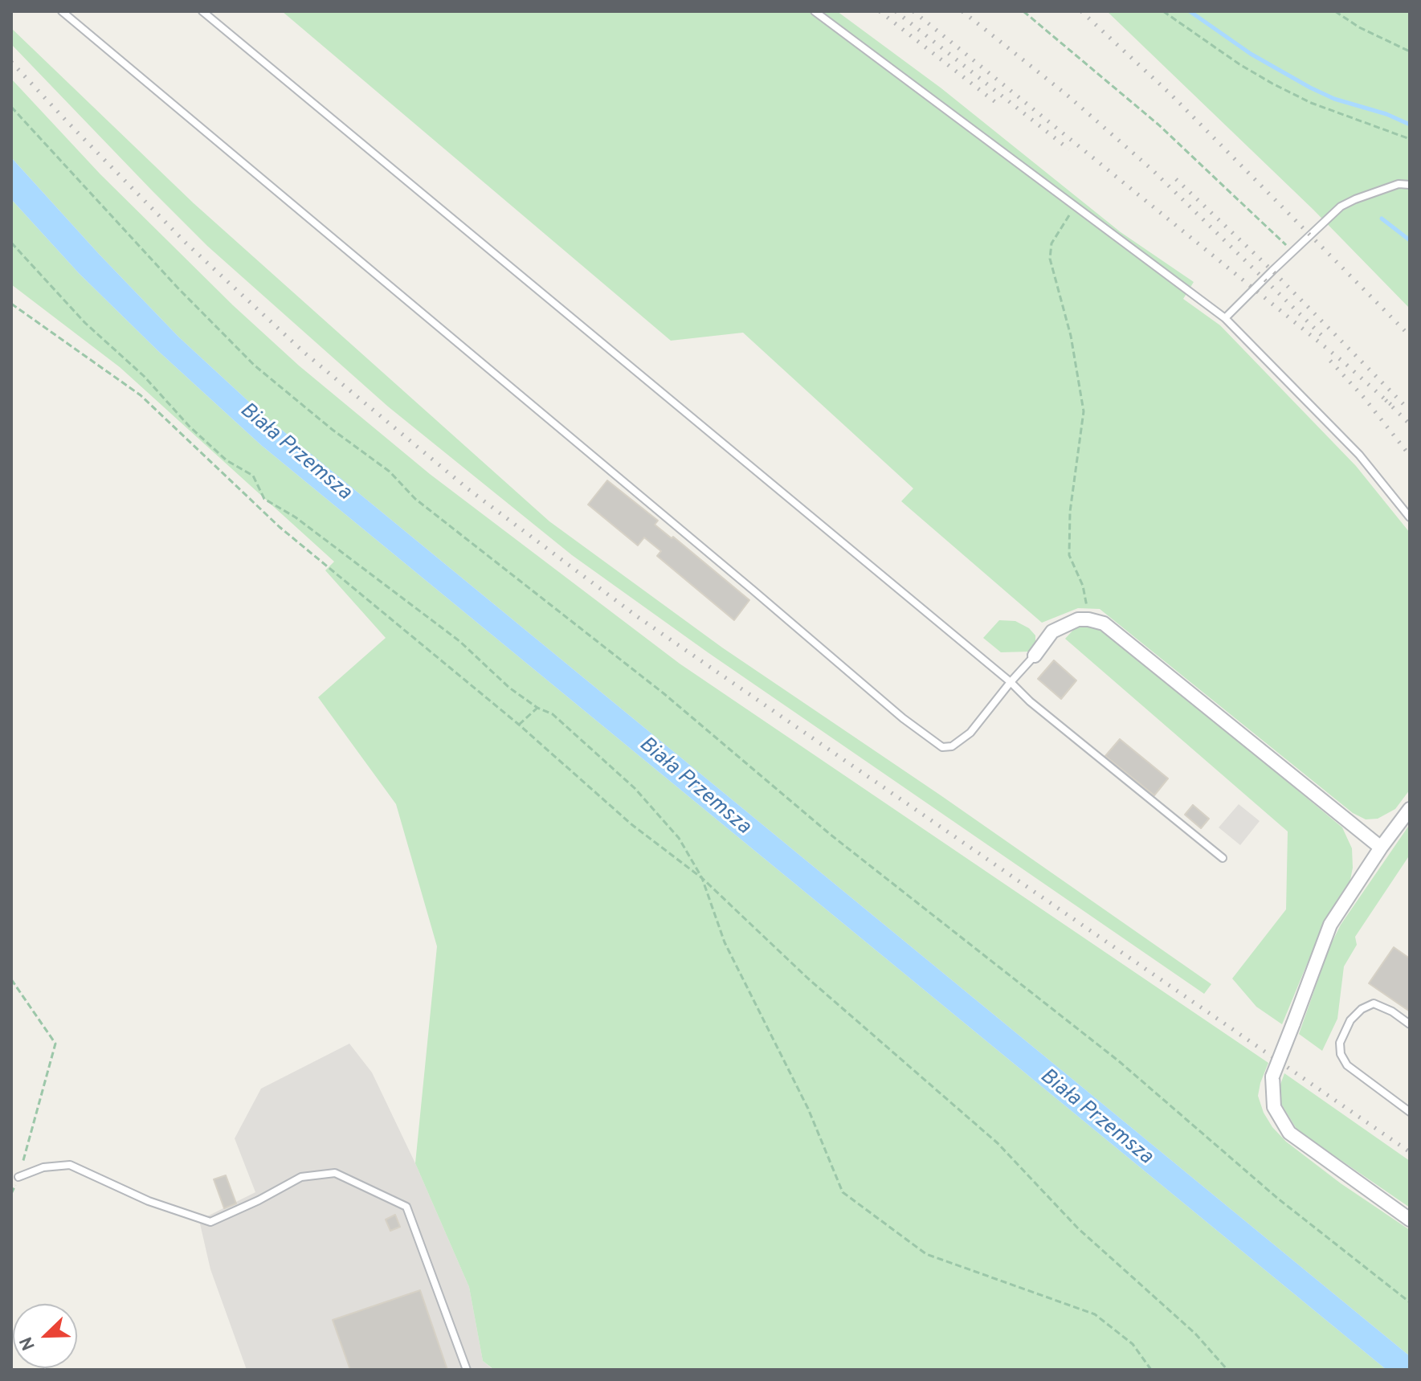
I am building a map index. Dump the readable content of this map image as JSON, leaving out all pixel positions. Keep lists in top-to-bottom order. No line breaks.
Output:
{"water":["Biała Przemsza"],"north":"bottom left"}
